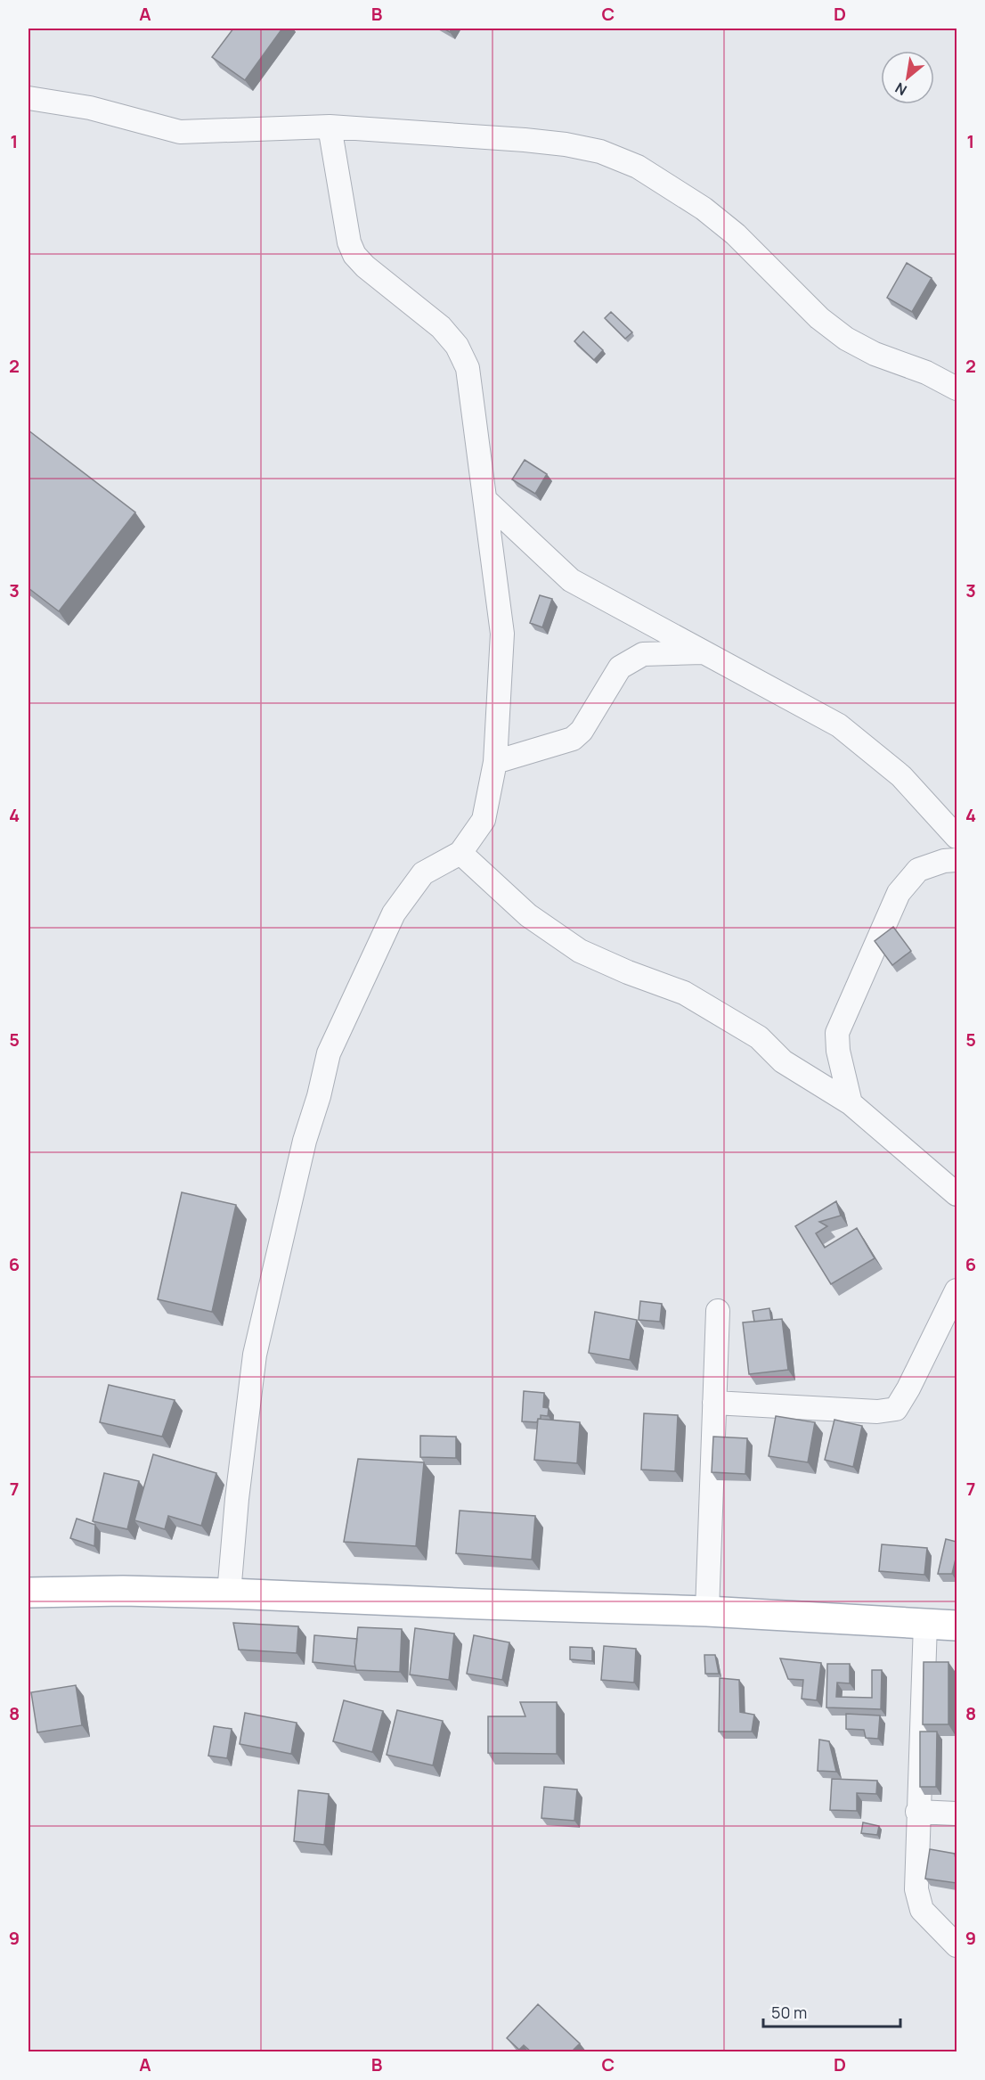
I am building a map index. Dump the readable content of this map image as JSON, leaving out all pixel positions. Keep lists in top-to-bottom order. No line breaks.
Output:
{"scale_bar":"50 m","north":"bottom left","grid":{"columns":["A","B","C","D"],"rows":["1","2","3","4","5","6","7","8","9"]}}
